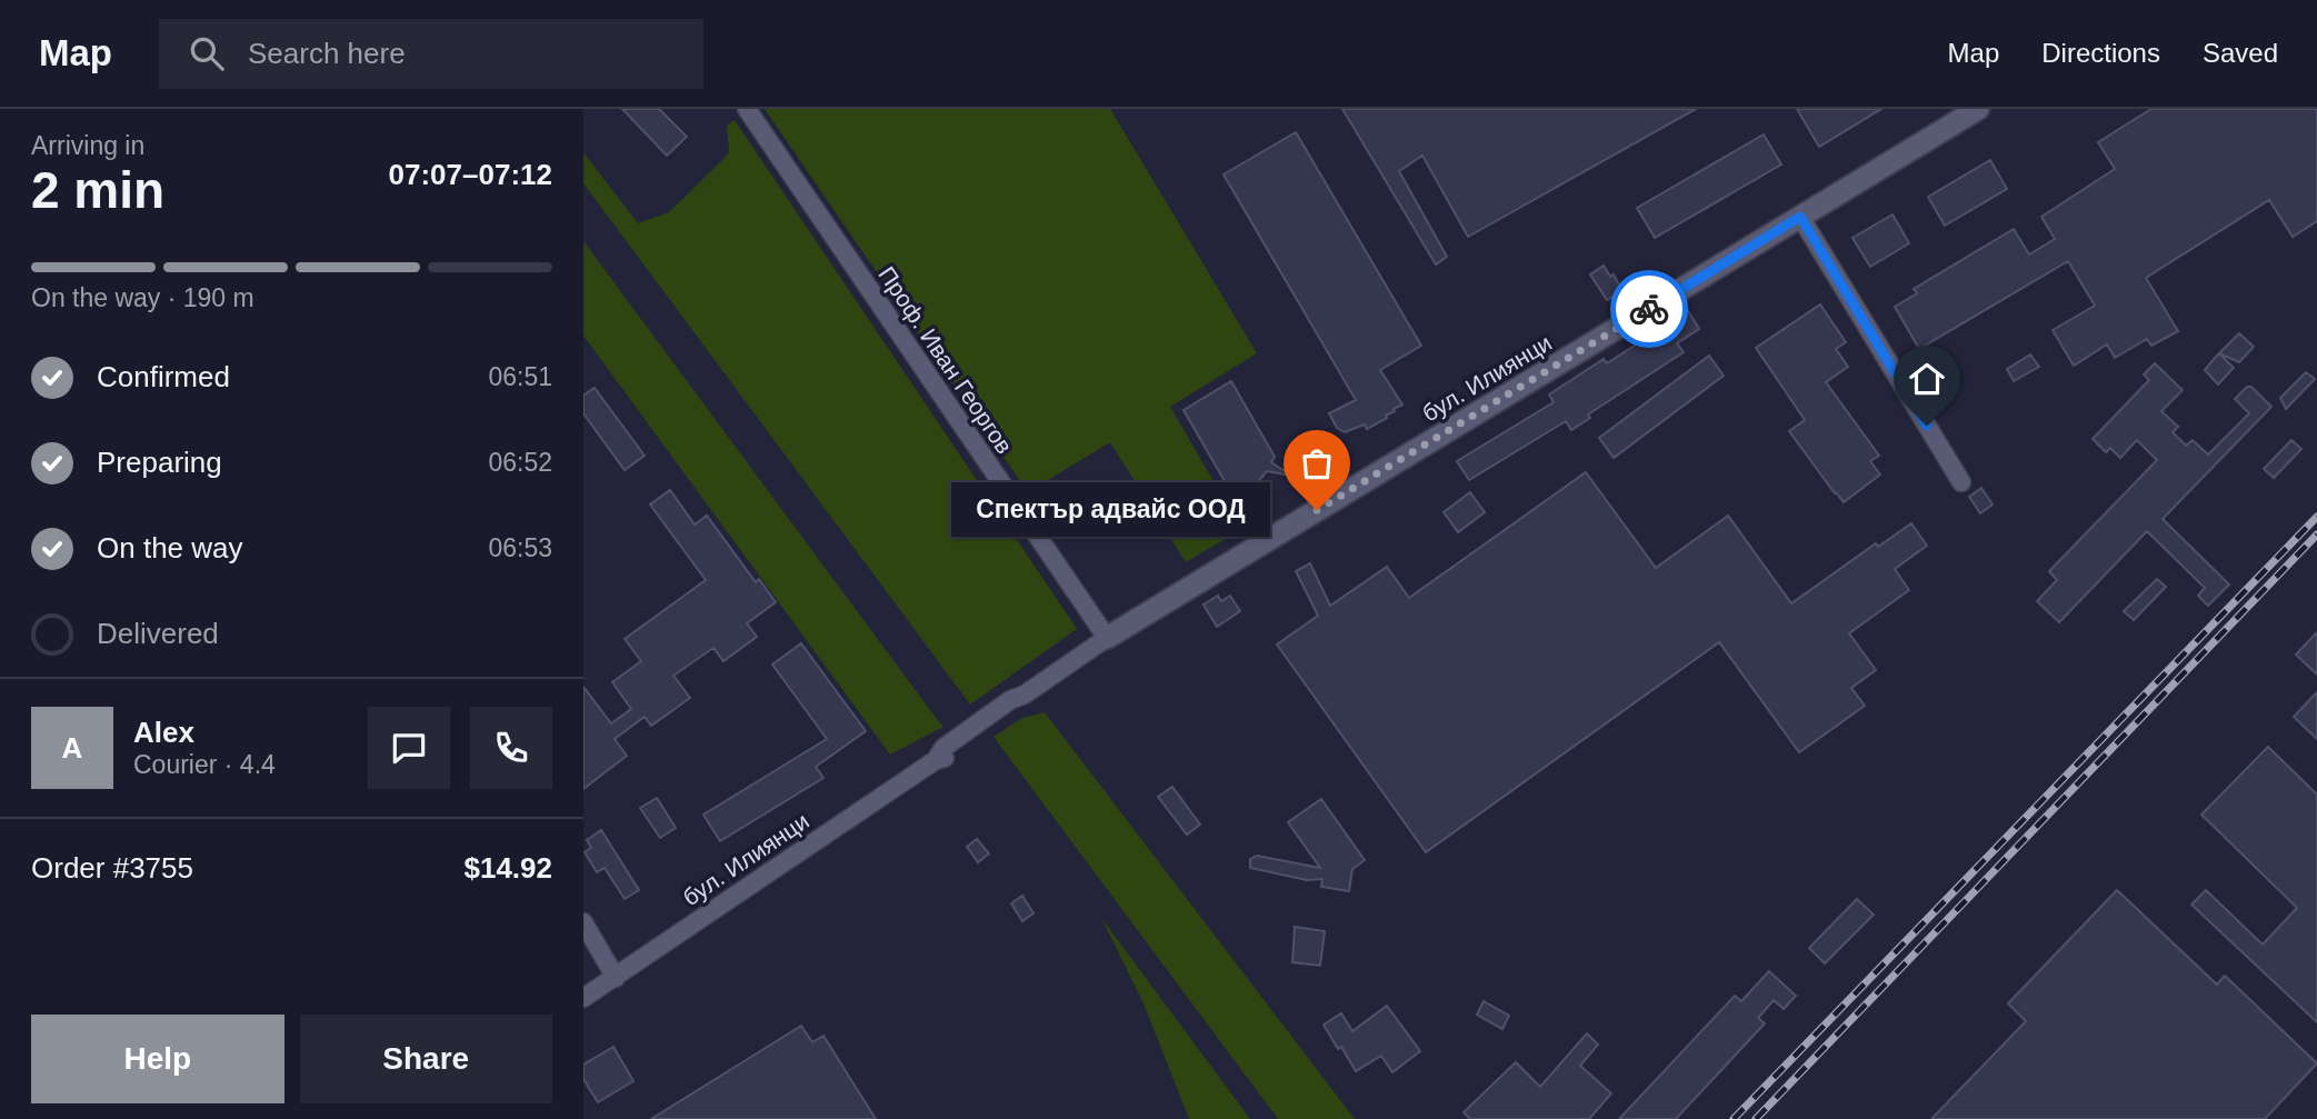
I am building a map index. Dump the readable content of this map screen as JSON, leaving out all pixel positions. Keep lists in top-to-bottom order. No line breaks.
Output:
{"streets":{"street":["Проф. Иван Георгов","бул. Илиянци"]},"crossings":[["Проф. Иван Георгов","бул. Илиянци"]],"places":["Спектър адвайс ООД"],"page":{"header":"Map","search":"Search here","nav":["Map","Directions","Saved"],"heading":["2 min","Arriving in","07:07–07:12"],"panel":["Alex","Courier · 4.4","Order #3755","$14.92"],"bar":"On the way · 190 m","list":[["Confirmed","06:51"],["Preparing","06:52"],["On the way","06:53"],"Delivered"],"bubble":"Спектър адвайс ООД","round":"A","buttons":["Help","Share"]}}
